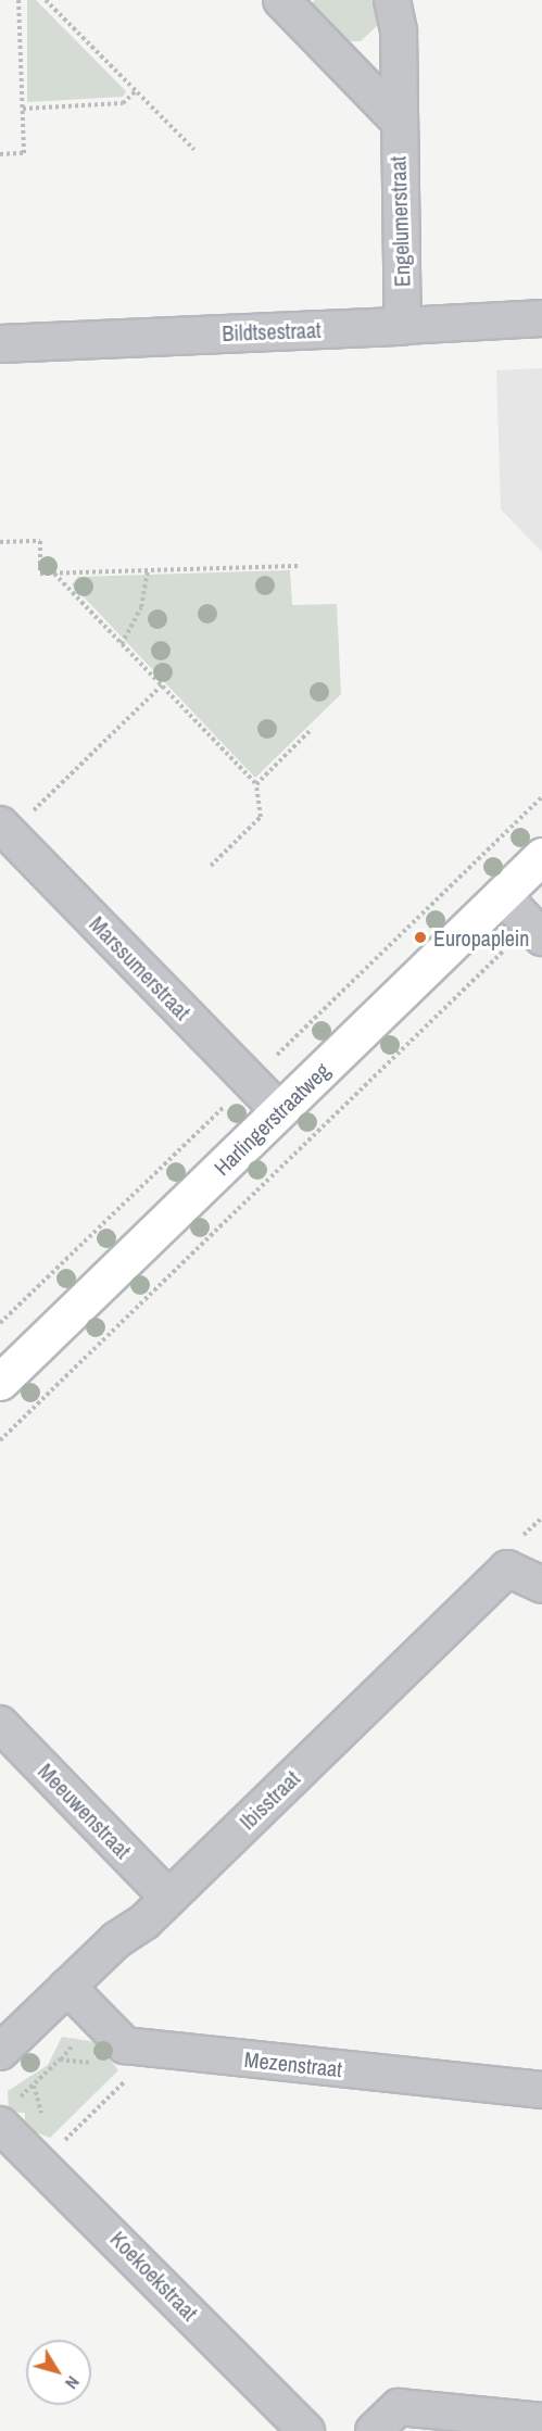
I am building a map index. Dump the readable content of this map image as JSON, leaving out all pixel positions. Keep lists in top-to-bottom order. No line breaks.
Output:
{"streets":{"main road":["Harlingerstraatweg"],"street":["Engelumerstraat","Bildtsestraat","Marssumerstraat","Ibisstraat","Meeuwenstraat","Mezenstraat","Koekoekstraat"]},"crossings":[["Engelumerstraat","Bildtsestraat"],["Marssumerstraat","Harlingerstraatweg"],["Ibisstraat","Meeuwenstraat"],["Ibisstraat","Mezenstraat"]],"places":["Europaplein"],"north":"bottom right"}
